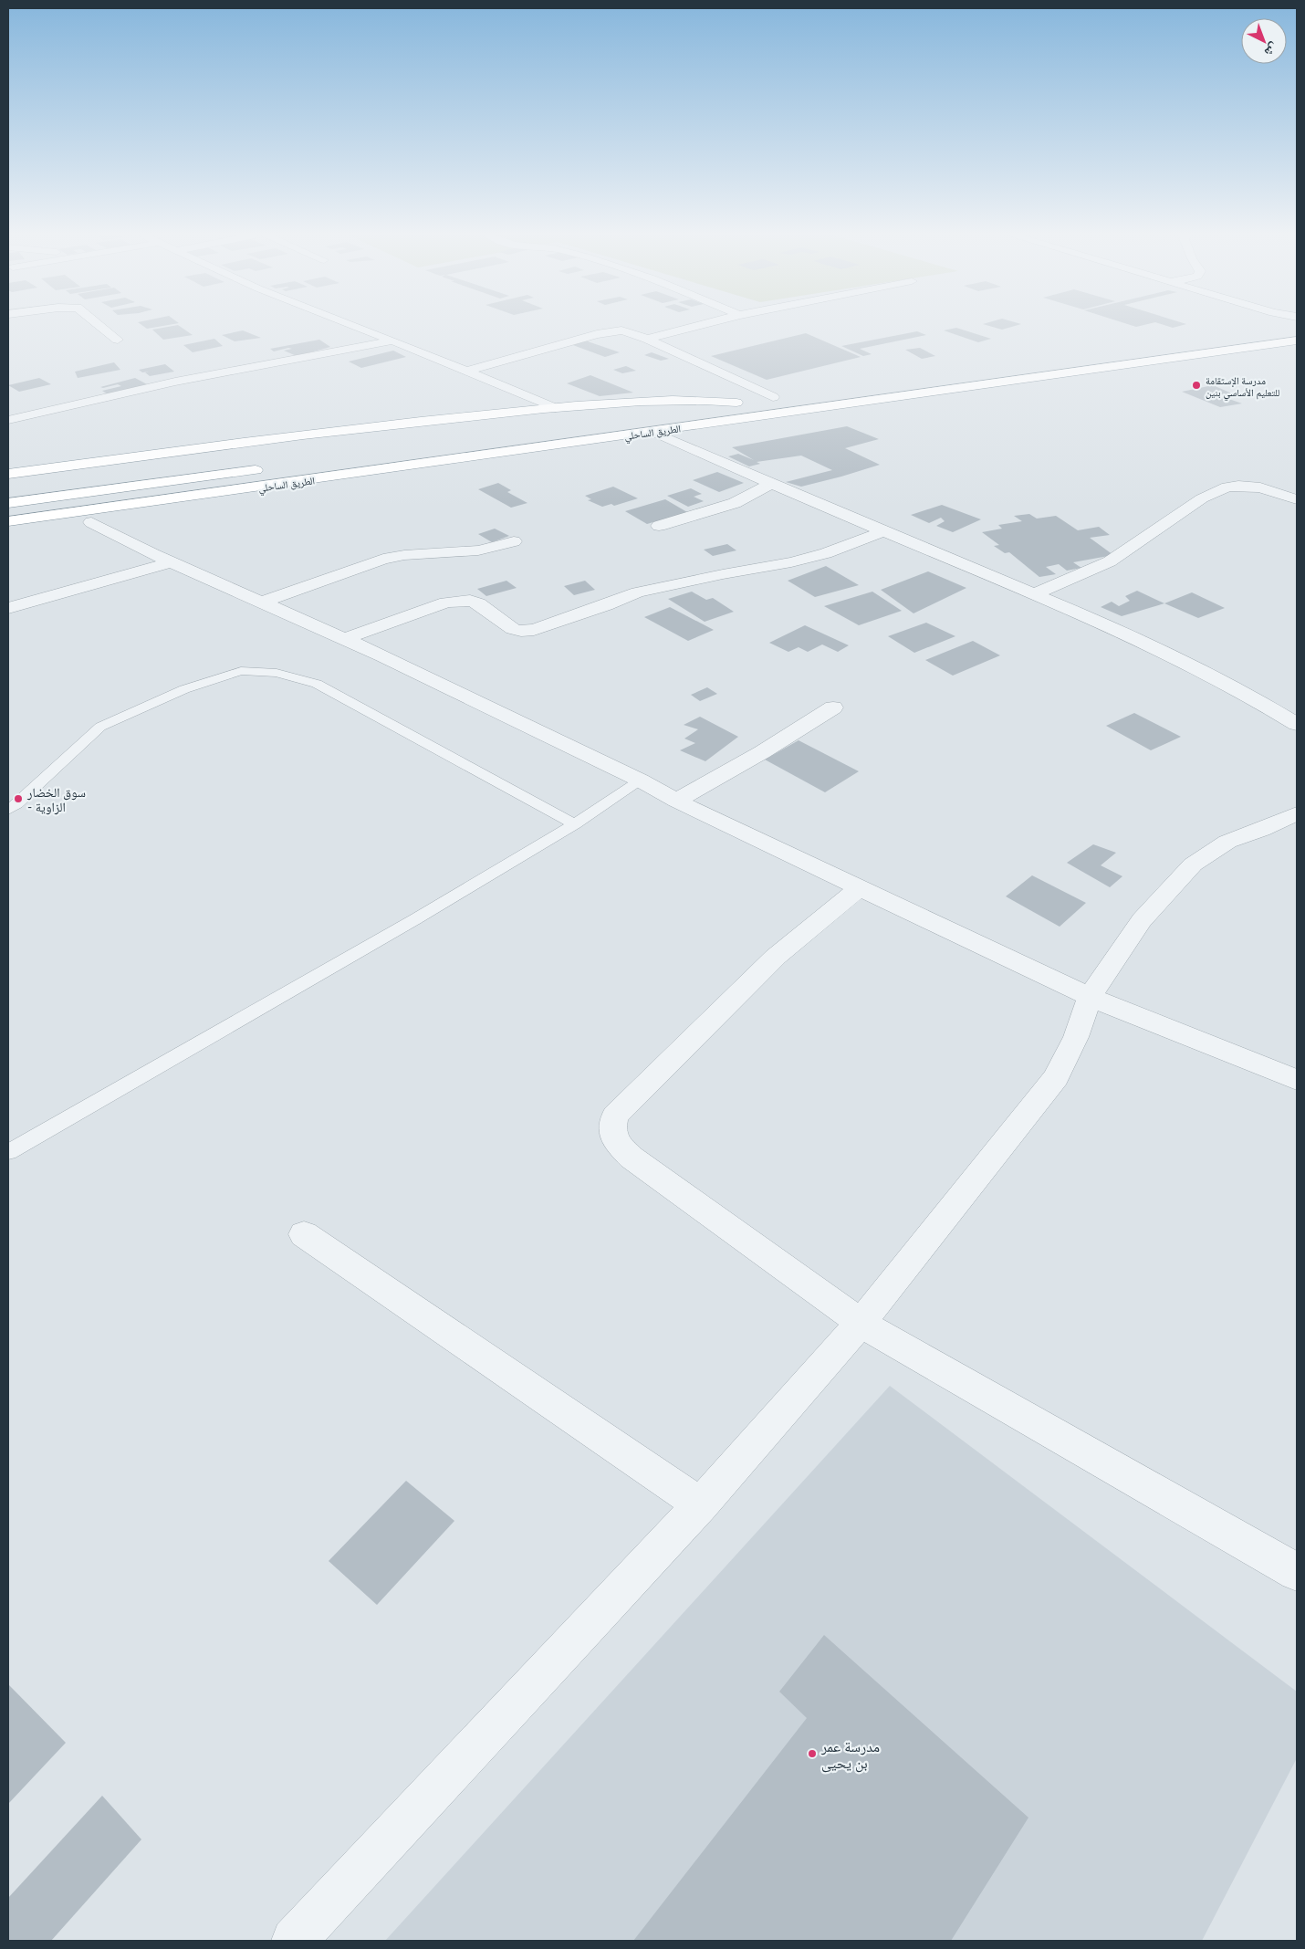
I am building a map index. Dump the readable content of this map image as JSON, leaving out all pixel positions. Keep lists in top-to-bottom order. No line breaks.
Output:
{"streets":{"highway":["الطريق الساحلي"]},"places":["مدرسة اﻹستقامة للتعليم اﻷساسي بنين","سوق الخضار - الزاوية","مدرسة عمر بن يحيى"],"north":"bottom right"}
